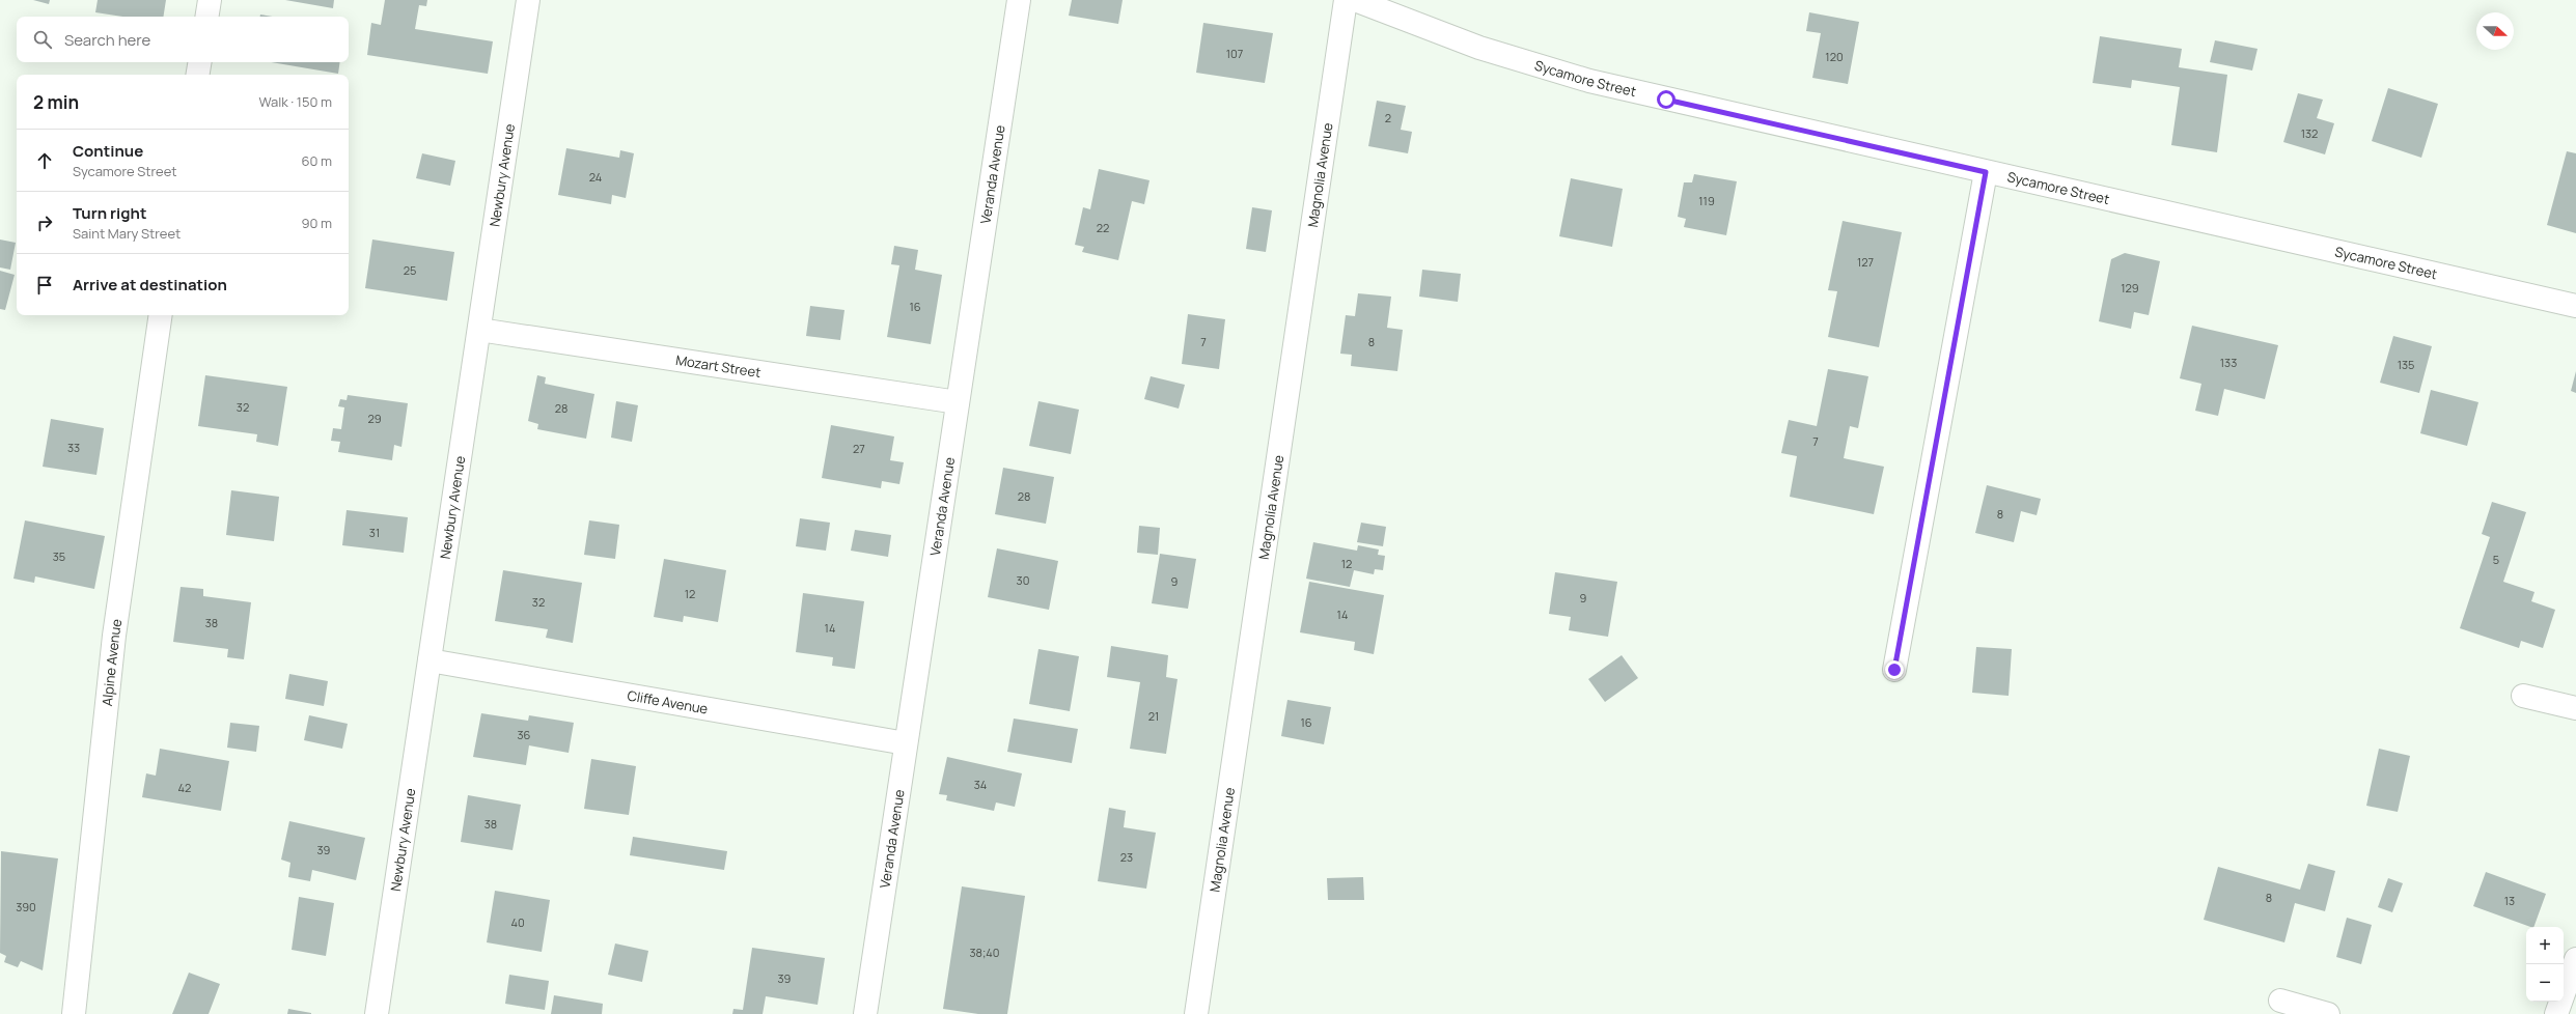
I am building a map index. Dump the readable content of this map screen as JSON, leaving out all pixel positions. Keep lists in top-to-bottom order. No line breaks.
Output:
{"streets":{"street":["Sycamore Street","Magnolia Avenue","Newbury Avenue","Veranda Avenue","Mozart Street","Alpine Avenue","Cliffe Avenue"]},"crossings":[["Newbury Avenue","Mozart Street"],["Newbury Avenue","Cliffe Avenue"],["Veranda Avenue","Mozart Street"],["Veranda Avenue","Cliffe Avenue"]],"house_numbers":["107","120","2","132","24","119","22","127","25","129","16","7","8","133","135","32","28","29","7","33","27","28","8","31","35","5","12","30","9","12","9","32","14","38","14","21","16","36","34","42","38","39","23","8","13","390","40","38;40","39"],"north":"right","page":{"search":"Search here","heading":["2 min","Walk · 150 m"],"list":[["Continue","Sycamore Street","60 m"],["Turn right","Saint Mary Street","90 m"],"Arrive at destination"],"map_buttons":["+","−"]}}
